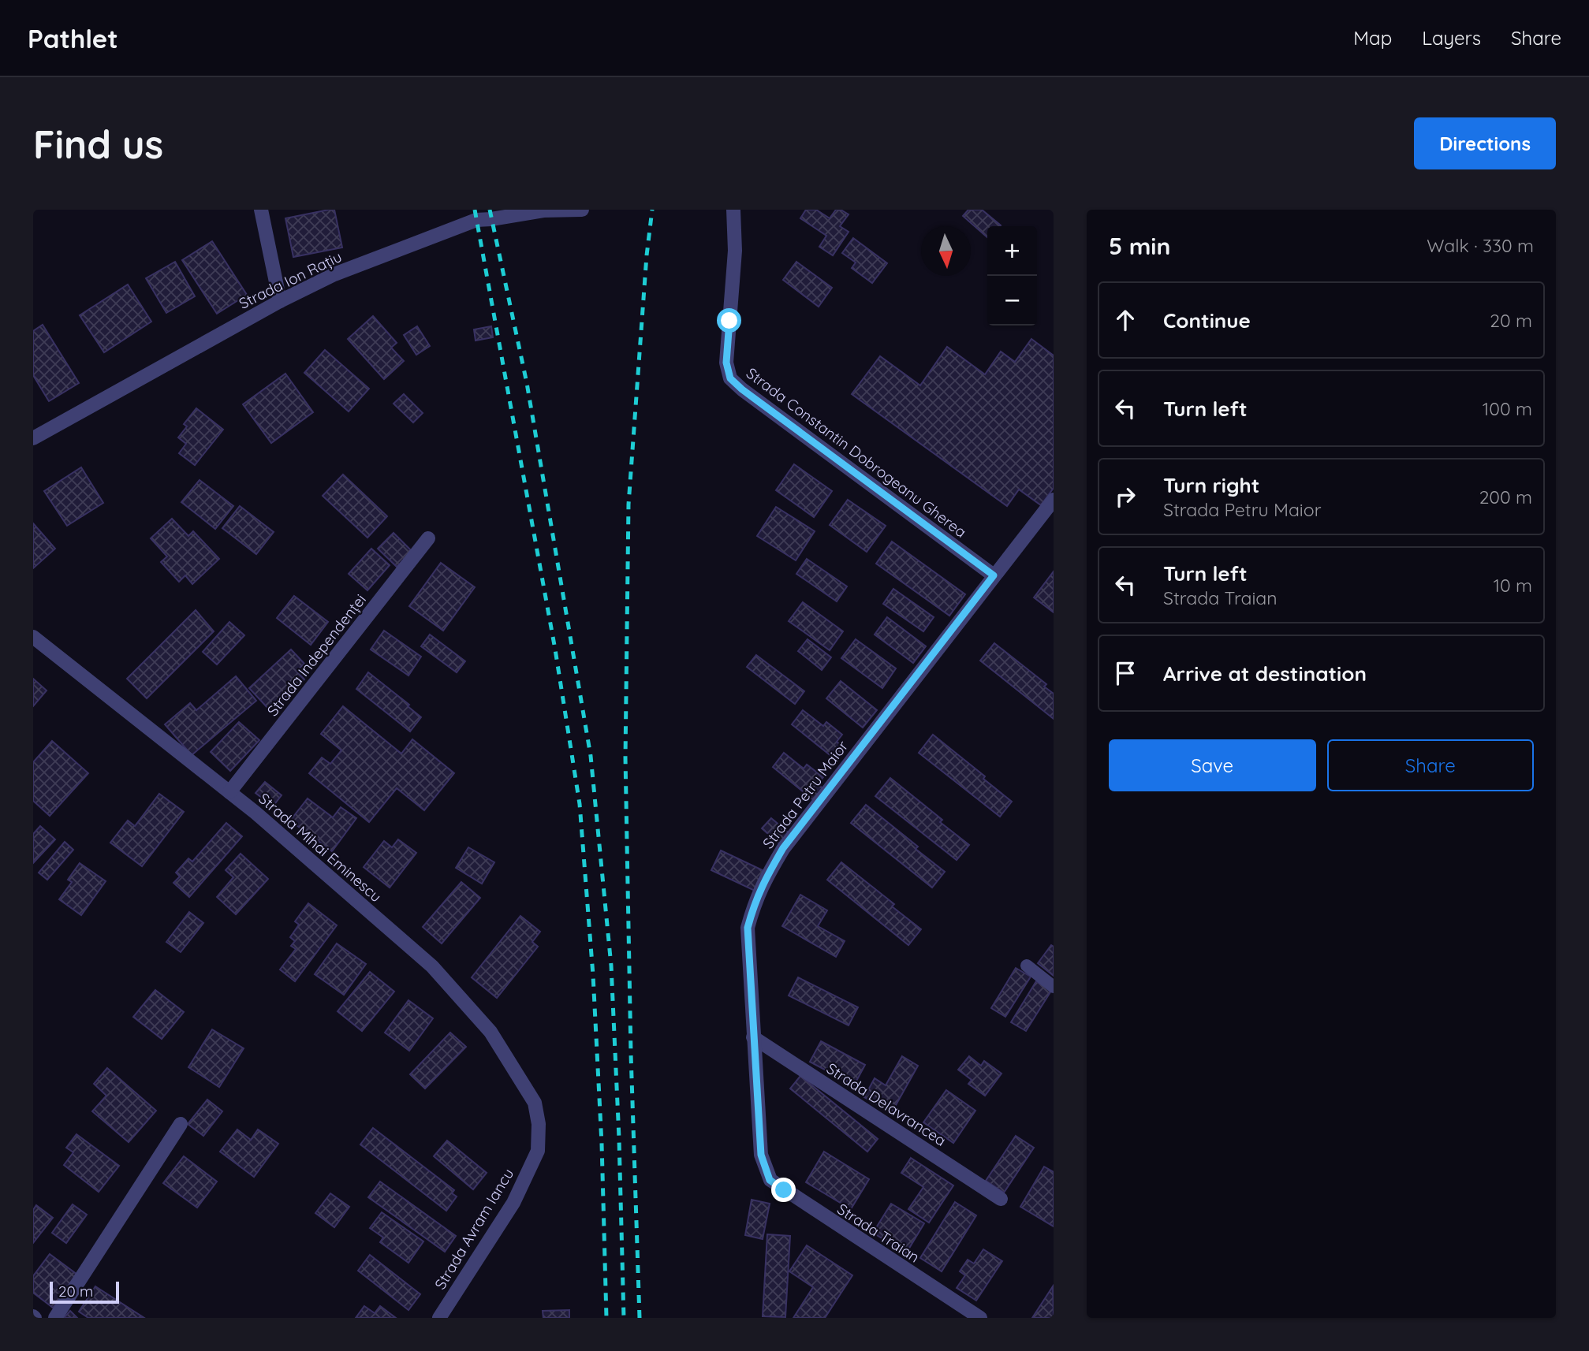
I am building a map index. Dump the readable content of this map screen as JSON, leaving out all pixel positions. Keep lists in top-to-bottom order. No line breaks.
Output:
{"streets":{"street":["Strada Ion Rațiu","Strada Constantin Dobrogeanu Gherea","Strada Independenței","Strada Petru Maior","Strada Mihai Eminescu","Strada Delavrancea","Strada Avram Iancu","Strada Traian"]},"crossings":[["Strada Constantin Dobrogeanu Gherea","Strada Petru Maior"],["Strada Independenței","Strada Mihai Eminescu"],["Strada Petru Maior","Strada Delavrancea"],["Strada Petru Maior","Strada Traian"],["Strada Mihai Eminescu","Strada Avram Iancu"]],"scale_bar":"20 m","north":"bottom","page":{"header":"Pathlet","nav":["Map","Layers","Share"],"buttons":["Directions",["Save","Share"]],"title":"Find us","heading":["5 min","Walk · 330 m"],"map_buttons":["+","−"],"list":[["Continue","20 m"],["Turn left","100 m"],["Turn right","Strada Petru Maior","200 m"],["Turn left","Strada Traian","10 m"],"Arrive at destination"],"scale":"20 m"}}
